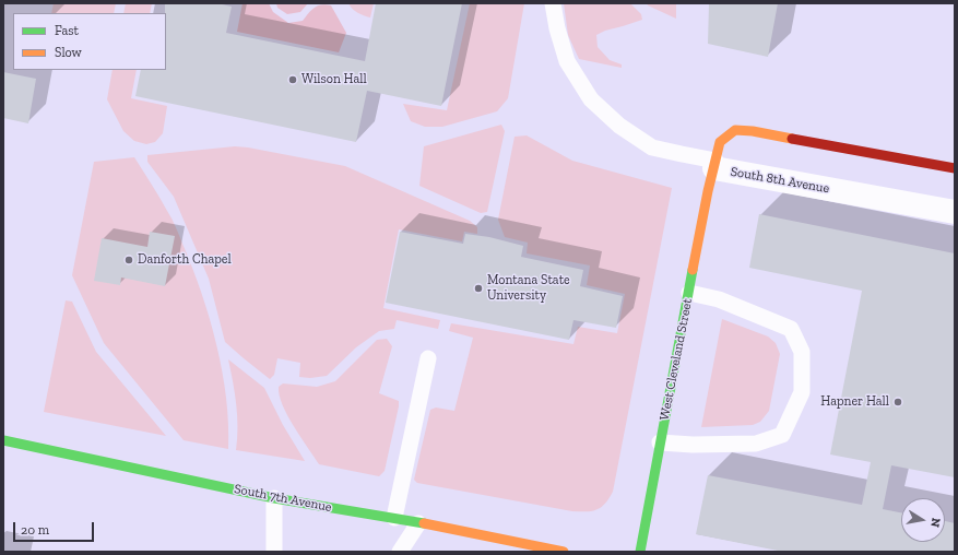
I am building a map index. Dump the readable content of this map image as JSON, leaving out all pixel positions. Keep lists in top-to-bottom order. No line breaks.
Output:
{"streets":{"street":["South 8th Avenue","West Cleveland Street","South 7th Avenue"]},"crossings":[["South 8th Avenue","West Cleveland Street"]],"places":["Wilson Hall","Danforth Chapel","Montana State University","Hapner Hall"],"legend":["Fast","Slow"],"scale_bar":"20 m","north":"right"}
